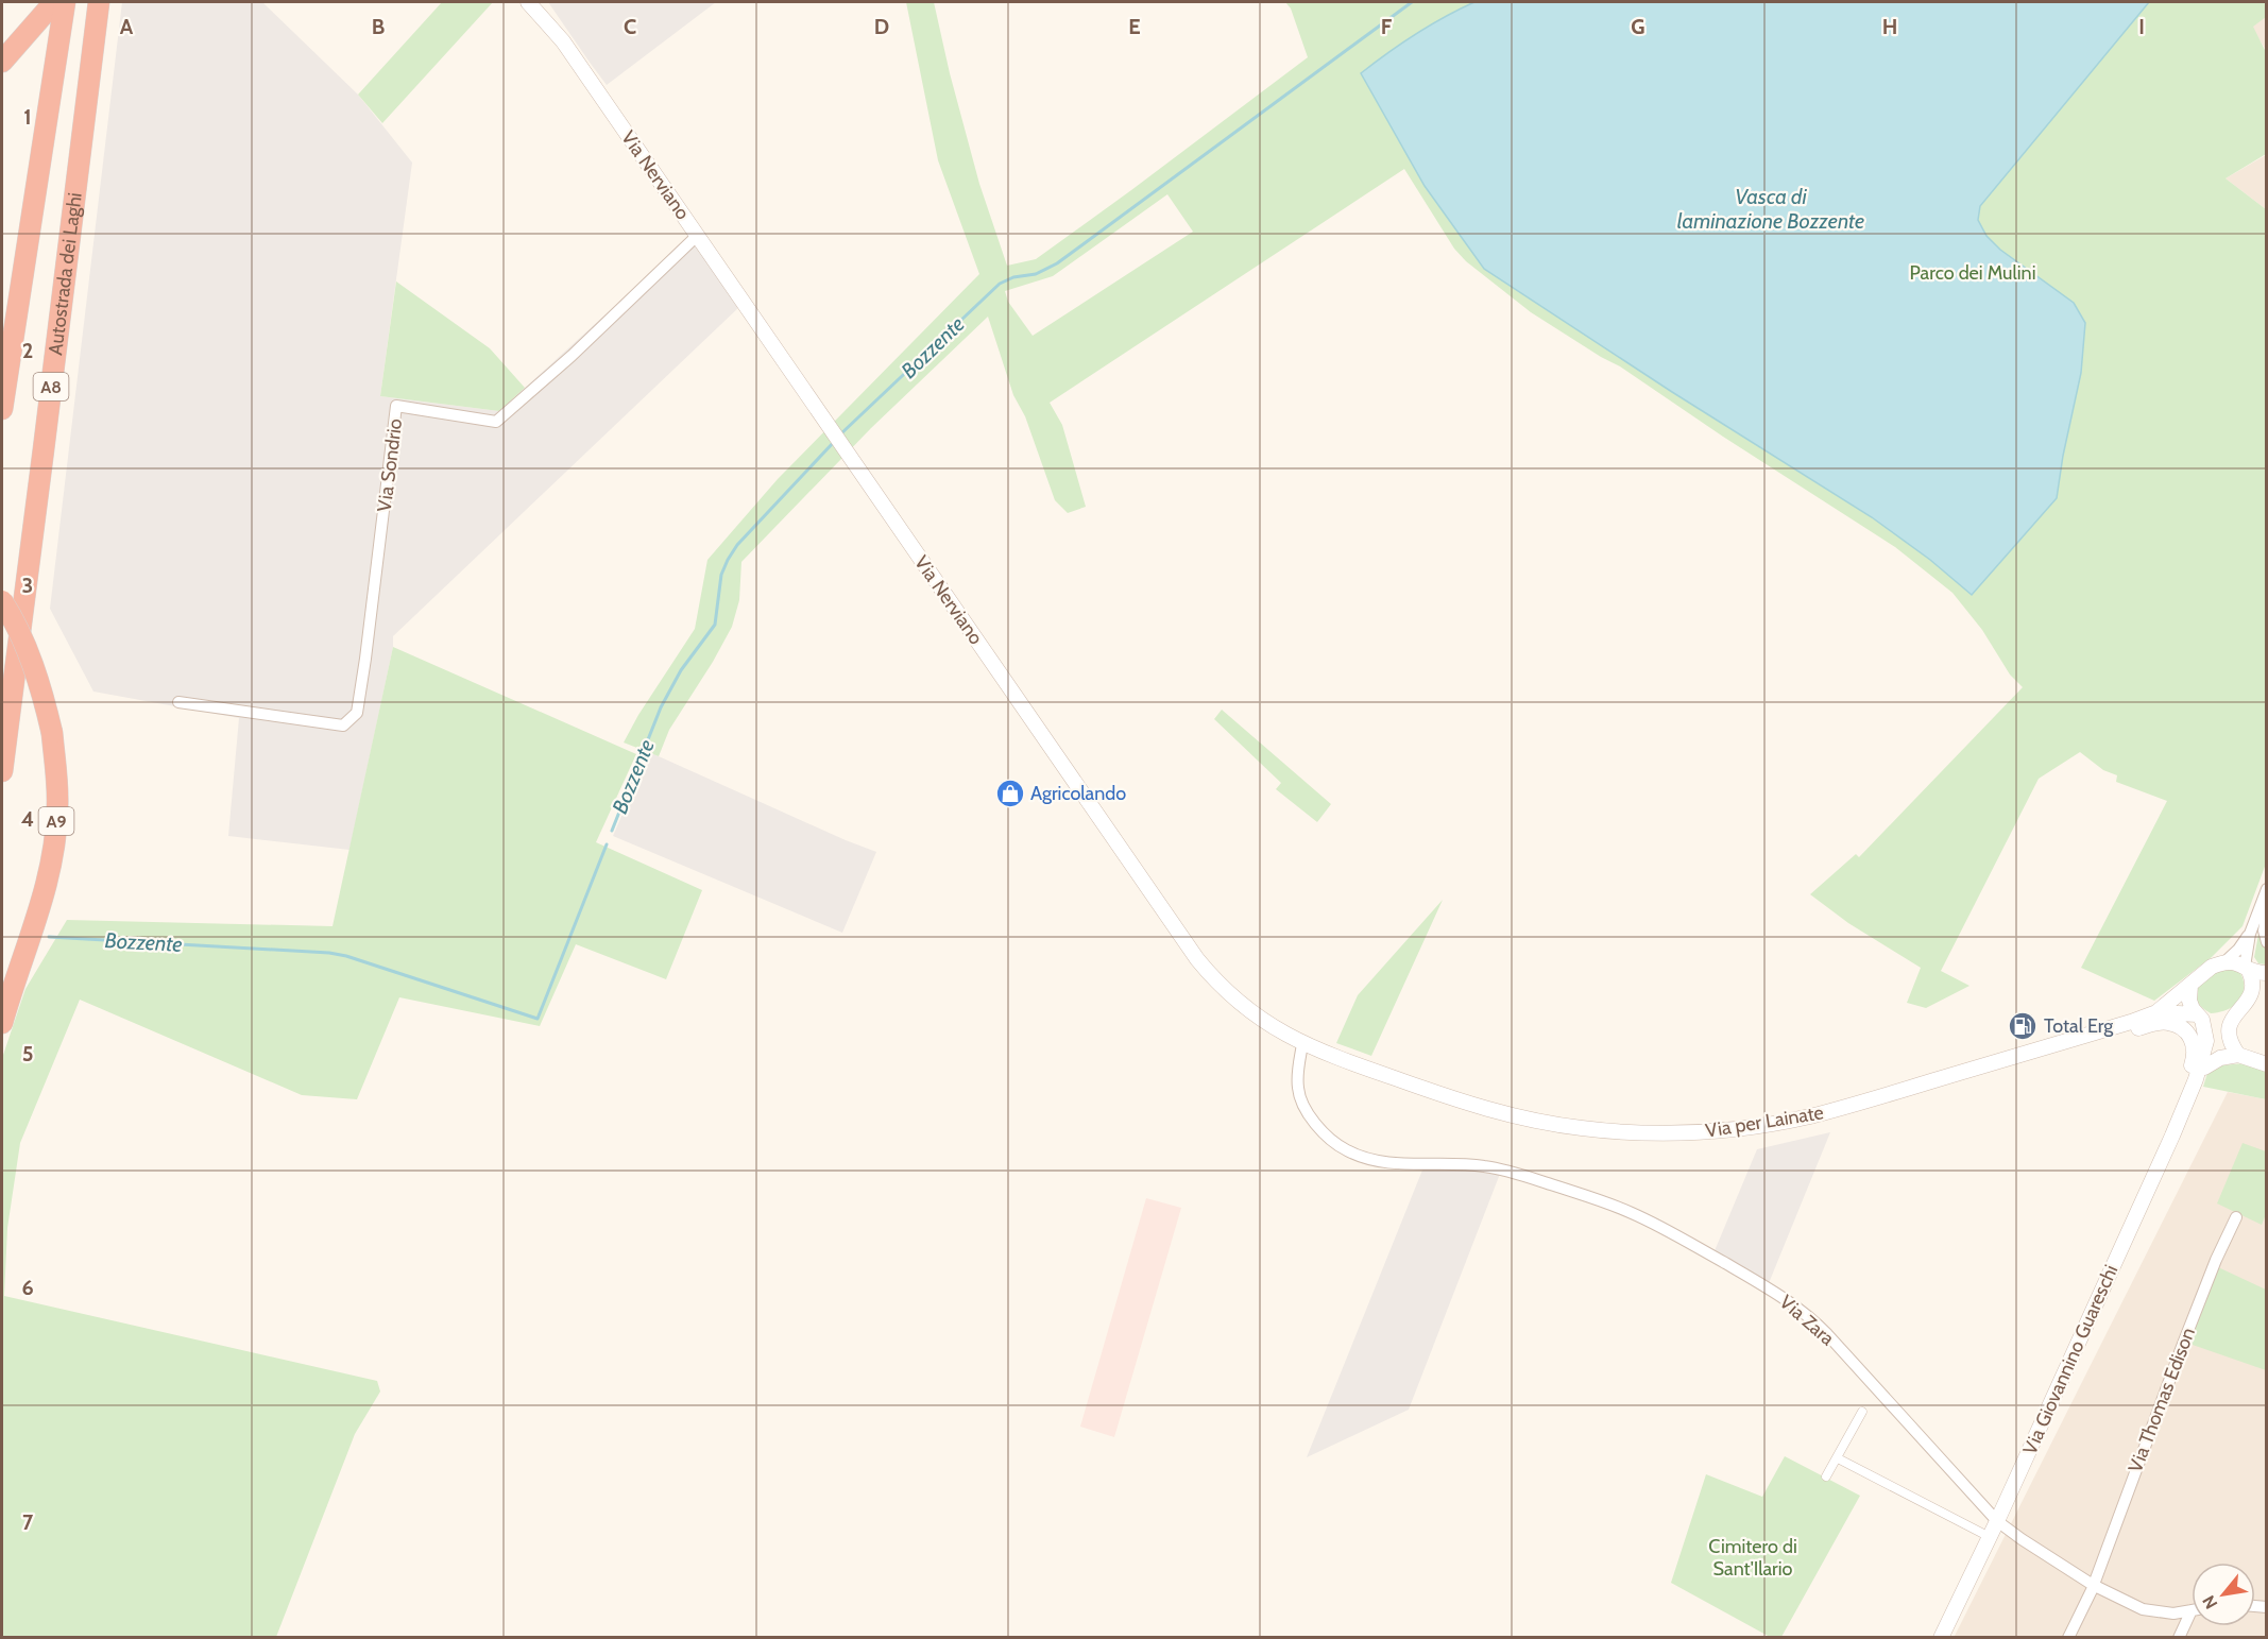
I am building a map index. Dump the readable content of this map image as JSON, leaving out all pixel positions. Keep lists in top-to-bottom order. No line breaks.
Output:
{"streets":{"highway":["Autostrada dei Laghi","A8","A9"],"street":["Via Nerviano","Via Sondrio","Via per Lainate","Via Zara","Via Giovannino Guareschi","Via Thomas Edison"]},"crossings":[["Via Nerviano","Via Sondrio"],["Via Nerviano","Via per Lainate"],["Via Nerviano","Via Zara"],["Via Zara","Via Giovannino Guareschi"],["Via Zara","Via Thomas Edison"]],"water":["Vasca di laminazione Bozzente","Bozzente"],"parks":["Parco dei Mulini","Cimitero di Sant'Ilario"],"places":{"shop":["Agricolando"],"fuel station":["Total Erg"]},"north":"bottom left","grid":{"columns":["A","B","C","D","E","F","G","H","I"],"rows":["1","2","3","4","5","6","7"]}}
